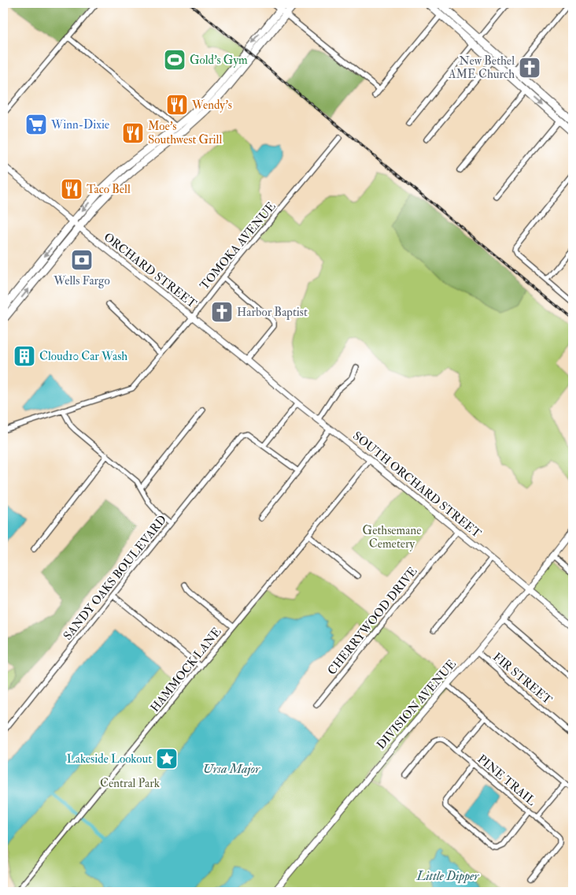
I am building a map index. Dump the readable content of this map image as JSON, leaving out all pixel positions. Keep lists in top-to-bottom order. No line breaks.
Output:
{"streets":{"street":["TOMOKA AVENUE","ORCHARD STREET","SOUTH ORCHARD STREET","SANDY OAKS BOULEVARD","CHERRYWOOD DRIVE","HAMMOCK LANE","FIR STREET","DIVISION AVENUE","PINE TRAIL"]},"crossings":[["TOMOKA AVENUE","ORCHARD STREET"],["ORCHARD STREET","SOUTH ORCHARD STREET"],["SOUTH ORCHARD STREET","CHERRYWOOD DRIVE"],["SOUTH ORCHARD STREET","HAMMOCK LANE"],["SOUTH ORCHARD STREET","DIVISION AVENUE"],["FIR STREET","DIVISION AVENUE"]],"water":["Ursa Major","Little Dipper"],"parks":["Gethsemane Cemetery","Central Park"],"places":{"sports":["Gold's Gym"],"church":["New Bethel AME Church","Harbor Baptist"],"restaurant":["Wendy's","Moe's Southwest Grill","Taco Bell"],"supermarket":["Winn-Dixie"],"bank":["Wells Fargo"],"building":["Cloud10 Car Wash"],"place":["Lakeside Lookout"]}}
